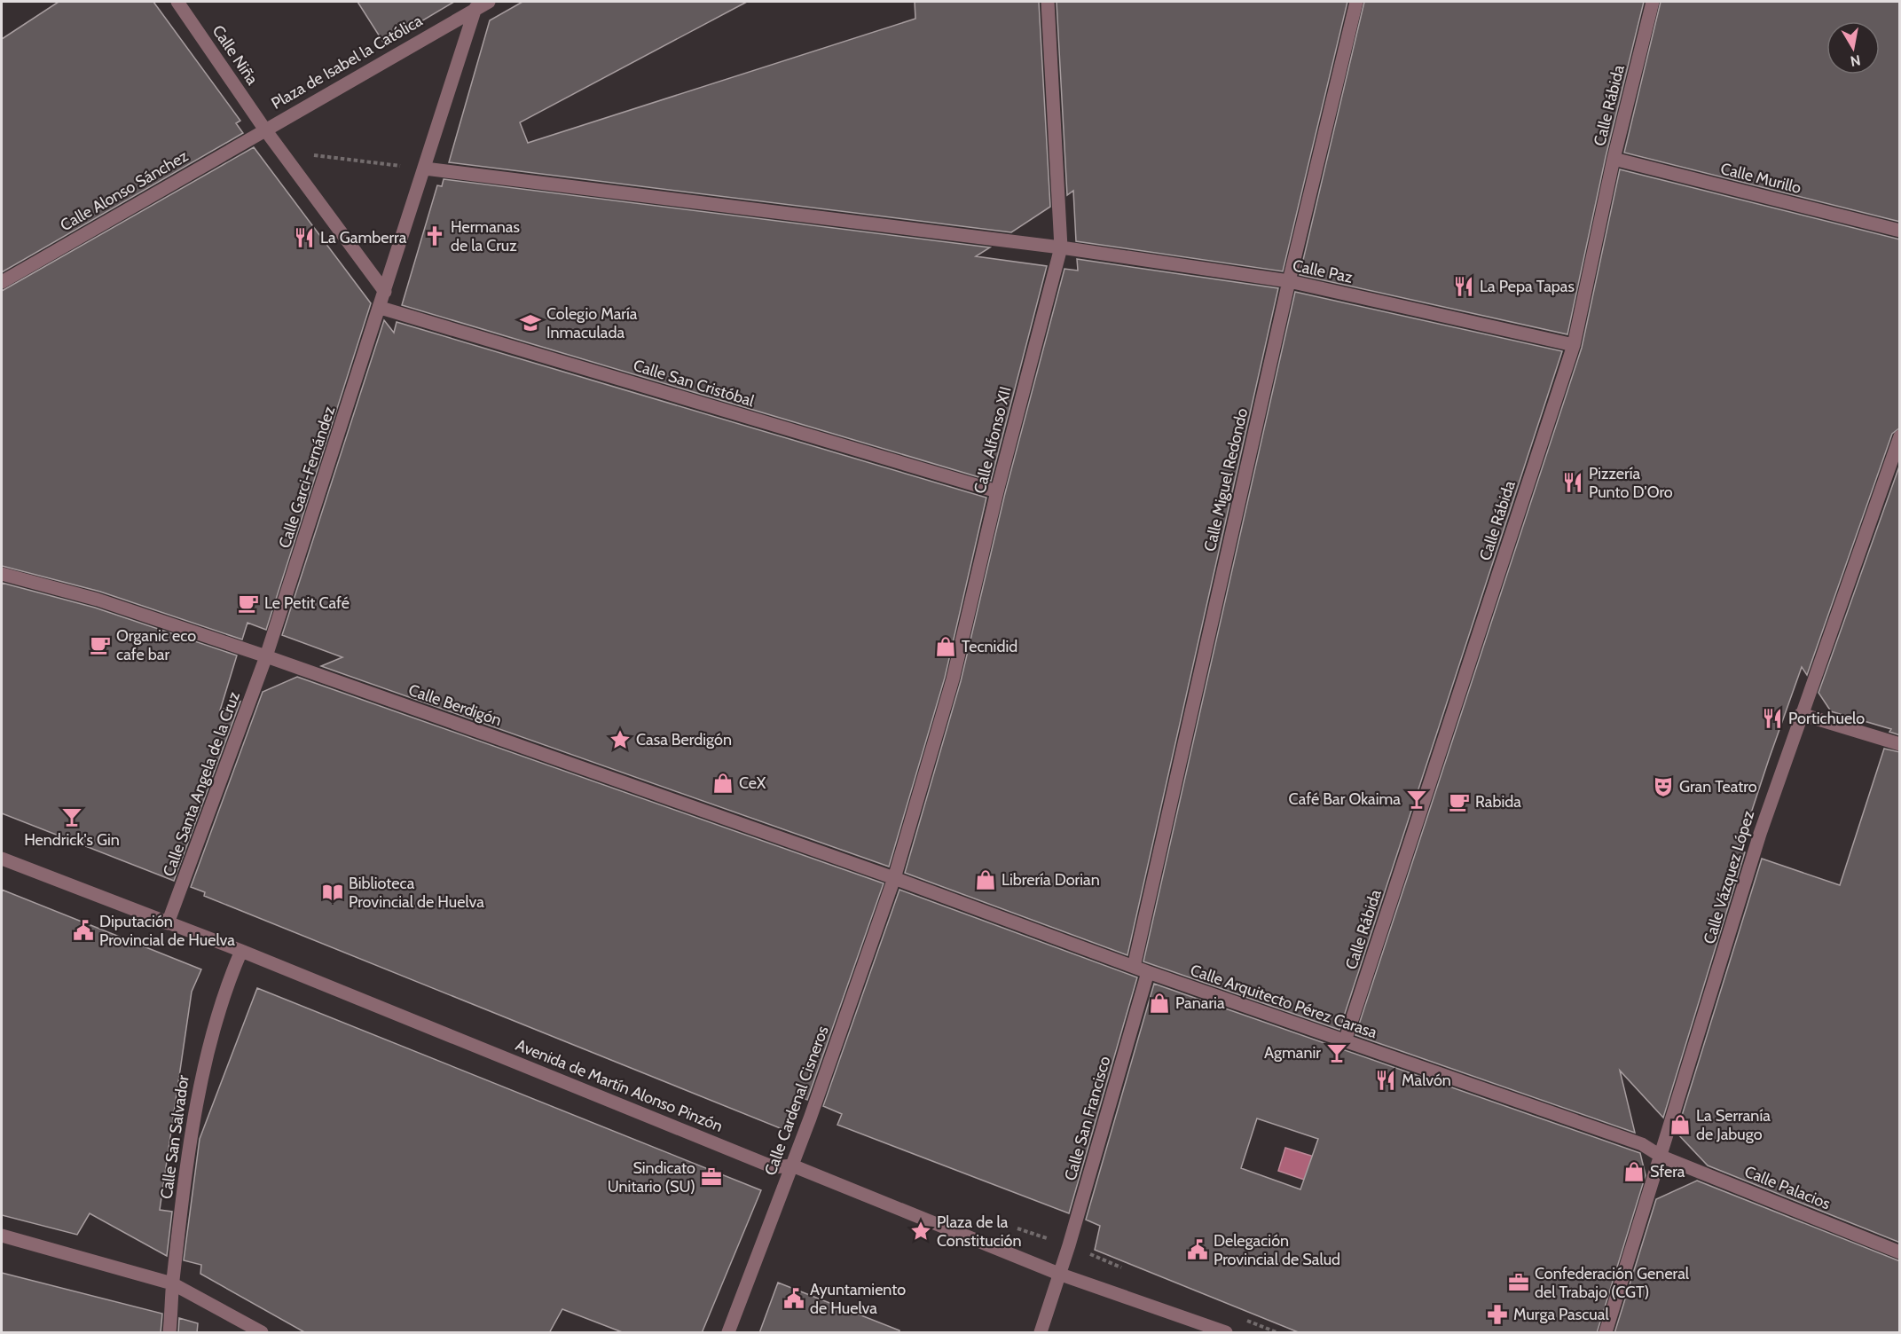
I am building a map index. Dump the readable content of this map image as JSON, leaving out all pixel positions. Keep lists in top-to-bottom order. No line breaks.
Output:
{"streets":{"street":["Calle Niña","Plaza de Isabel la Católica","Calle Rábida","Calle Murillo","Calle Alonso Sánchez","Calle Paz","Calle San Cristóbal","Calle Alfonso XII","Calle Garci-Fernández","Calle Miguel Redondo","Calle Berdigón","Calle Santa Angela de la Cruz","Calle Vázquez López","Calle Arquitecto Pérez Carasa","Avenida de Martín Alonso Pinzón","Calle Cardenal Cisneros","Calle San Francisco","Calle San Salvador","Calle Palacios"]},"crossings":[["Calle Niña","Plaza de Isabel la Católica"],["Calle Niña","Calle Alonso Sánchez"],["Plaza de Isabel la Católica","Calle Alonso Sánchez"],["Calle Rábida","Calle Murillo"],["Calle Rábida","Calle Paz"],["Calle Rábida","Calle Arquitecto Pérez Carasa"],["Calle Paz","Calle Alfonso XII"],["Calle Paz","Calle Miguel Redondo"],["Calle San Cristóbal","Calle Alfonso XII"],["Calle San Cristóbal","Calle Garci-Fernández"],["Calle Alfonso XII","Calle Berdigón"],["Calle Alfonso XII","Calle Arquitecto Pérez Carasa"],["Calle Alfonso XII","Calle Cardenal Cisneros"],["Calle Garci-Fernández","Calle Berdigón"],["Calle Garci-Fernández","Calle Santa Angela de la Cruz"],["Calle Miguel Redondo","Calle Arquitecto Pérez Carasa"],["Calle Berdigón","Calle Santa Angela de la Cruz"],["Calle Berdigón","Calle Arquitecto Pérez Carasa"],["Calle Berdigón","Calle Cardenal Cisneros"],["Calle Santa Angela de la Cruz","Avenida de Martín Alonso Pinzón"],["Calle Vázquez López","Calle Arquitecto Pérez Carasa"],["Calle Vázquez López","Calle Palacios"],["Calle Arquitecto Pérez Carasa","Calle Cardenal Cisneros"],["Calle Arquitecto Pérez Carasa","Calle San Francisco"],["Calle Arquitecto Pérez Carasa","Calle Palacios"],["Avenida de Martín Alonso Pinzón","Calle Cardenal Cisneros"],["Avenida de Martín Alonso Pinzón","Calle San Francisco"],["Avenida de Martín Alonso Pinzón","Calle San Salvador"]],"places":{"church":["Hermanas de la Cruz"],"restaurant":["La Gamberra","La Pepa Tapas","Pizzería Punto D'Oro","Portichuelo","Malvón"],"school or university":["Colegio María Inmaculada"],"cafe":["Le Petit Café","Organic eco cafe bar","Rabida"],"shop":["Tecnidid","CeX","Librería Dorian","Panaria","La Serranía de Jabugo","Sfera"],"place":["Casa Berdigón","Plaza de la Constitución"],"theatre":["Gran Teatro"],"bar":["Café Bar Okaima","Hendrick's Gin","Agmanir"],"library":["Biblioteca Provincial de Huelva"],"public building":["Diputación Provincial de Huelva","Delegación Provincial de Salud","Ayuntamiento de Huelva"],"office":["Sindicato Unitario (SU)","Confederación General del Trabajo (CGT)"],"pharmacy":["Murga Pascual"]},"north":"bottom"}
